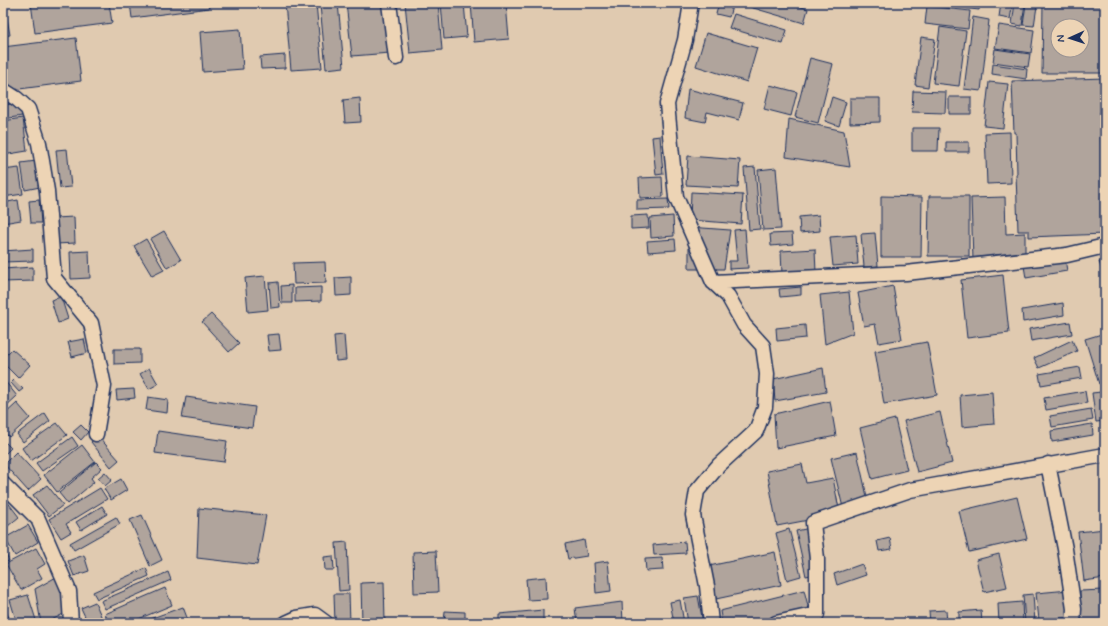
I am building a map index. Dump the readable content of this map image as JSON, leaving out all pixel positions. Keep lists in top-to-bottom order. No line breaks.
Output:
{"north":"left"}
